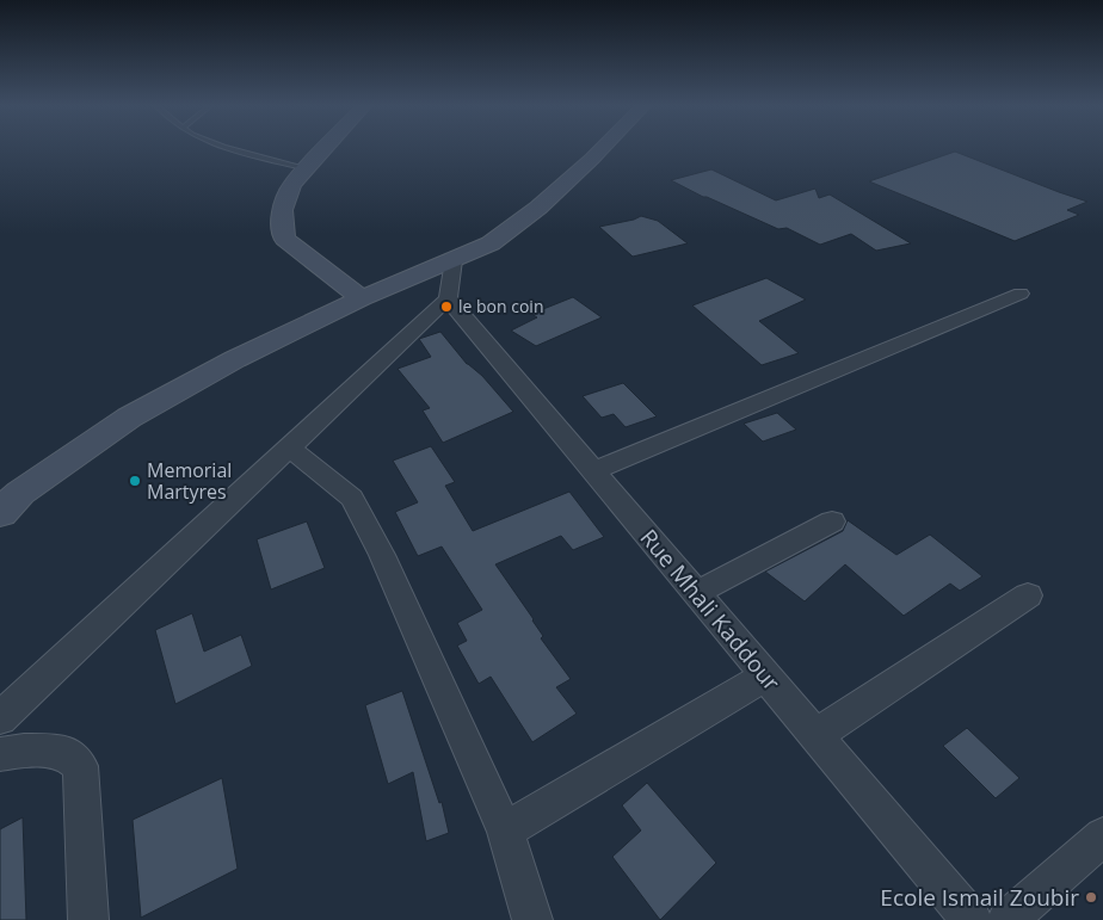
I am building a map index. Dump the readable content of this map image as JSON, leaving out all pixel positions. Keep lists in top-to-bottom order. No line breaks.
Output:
{"streets":{"street":["Rue Mhali Kaddour"]},"places":["le bon coin","Memorial Martyres","Ecole Ismail Zoubir"]}
